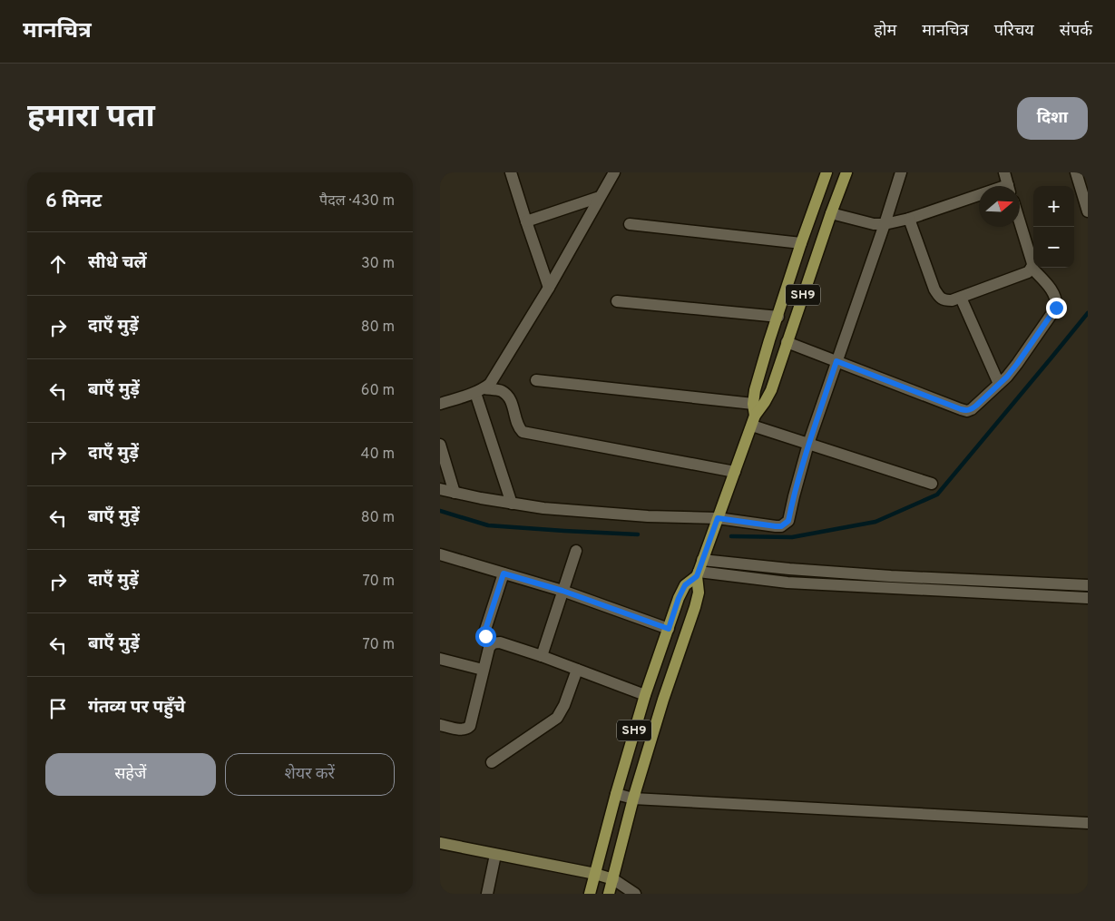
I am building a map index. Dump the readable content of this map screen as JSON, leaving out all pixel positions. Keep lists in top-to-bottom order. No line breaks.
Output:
{"streets":{"main road":["SH9"]},"north":"right","page":{"header":"मानचित्र","nav":["होम","मानचित्र","परिचय","संपर्क"],"buttons":["दिशा",["सहेजें","शेयर करें"]],"title":"हमारा पता","heading":["6 मिनट","पैदल · 430 m"],"map_buttons":["+","−"],"list":[["सीधे चलें","30 m"],["दाएँ मुड़ें","80 m"],["बाएँ मुड़ें","60 m"],["दाएँ मुड़ें","40 m"],["बाएँ मुड़ें","80 m"],["दाएँ मुड़ें","70 m"],["बाएँ मुड़ें","70 m"],"गंतव्य पर पहुँचे"]}}
